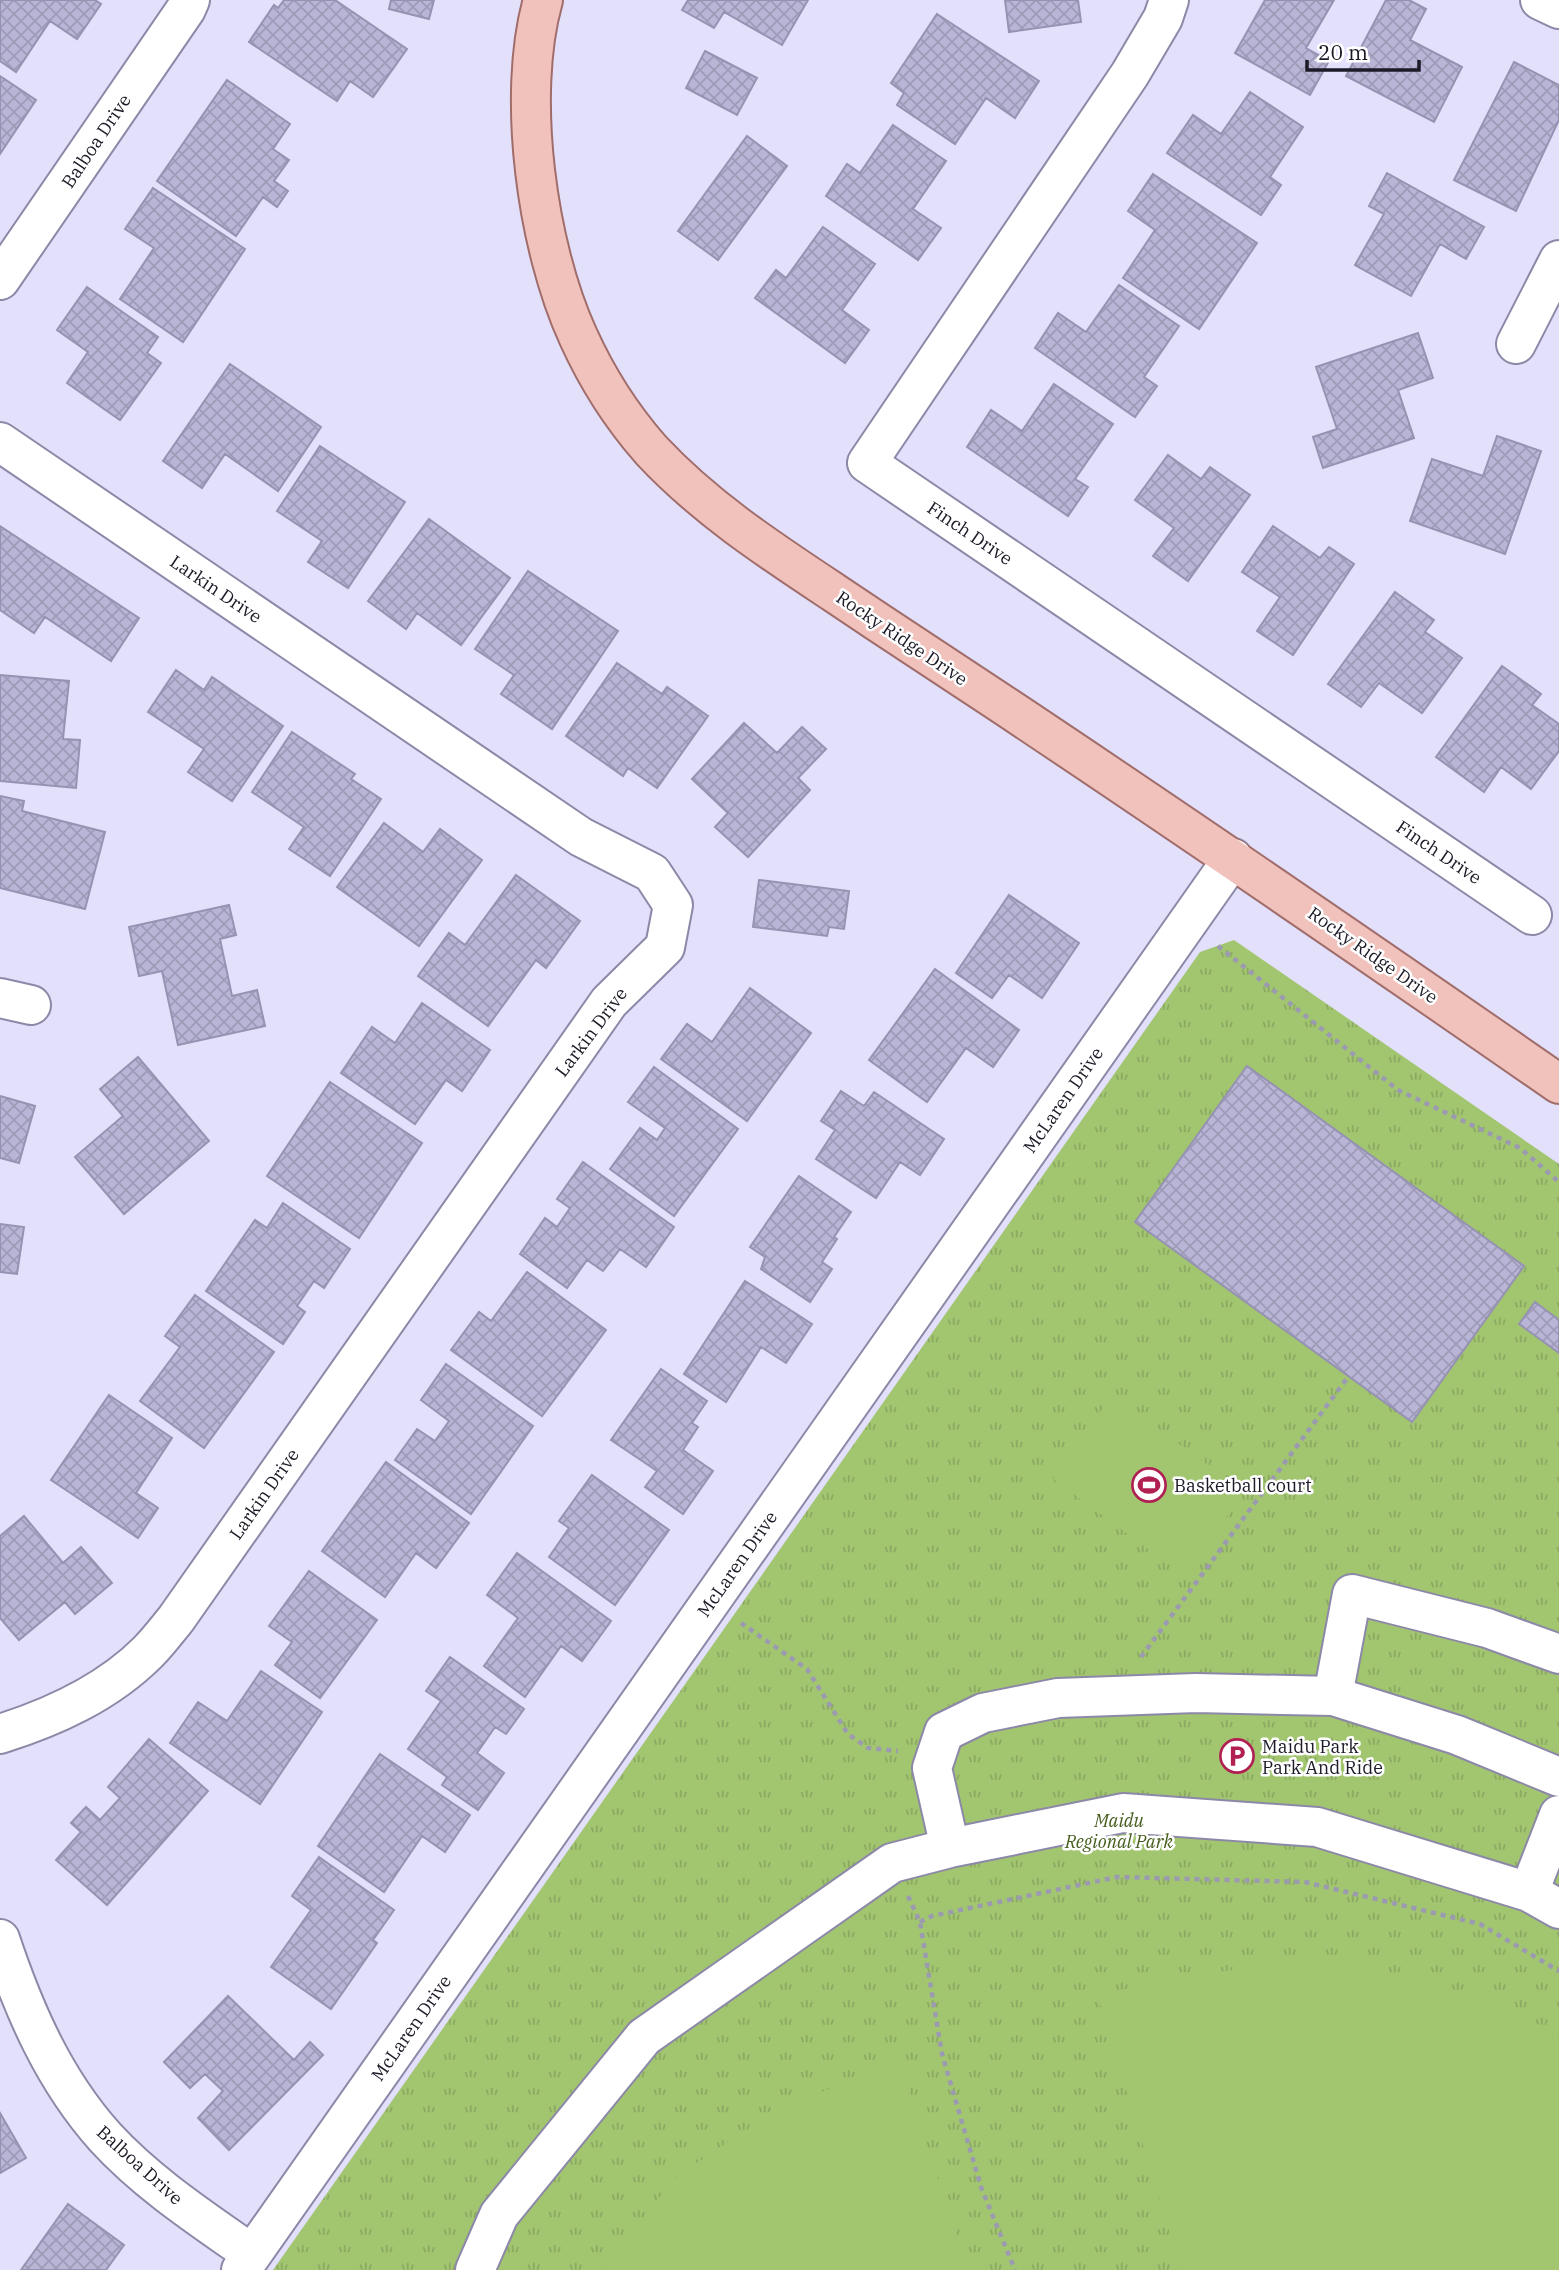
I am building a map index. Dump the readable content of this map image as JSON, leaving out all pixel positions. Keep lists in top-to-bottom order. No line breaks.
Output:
{"streets":{"main road":["Rocky Ridge Drive"],"street":["Balboa Drive","Finch Drive","Larkin Drive","McLaren Drive"]},"crossings":[["Balboa Drive","McLaren Drive"],["Rocky Ridge Drive","McLaren Drive"]],"parks":["Maidu Regional Park"],"places":{"sports":["Basketball court"],"parking":["Maidu Park Park And Ride"]},"scale_bar":"20 m"}
